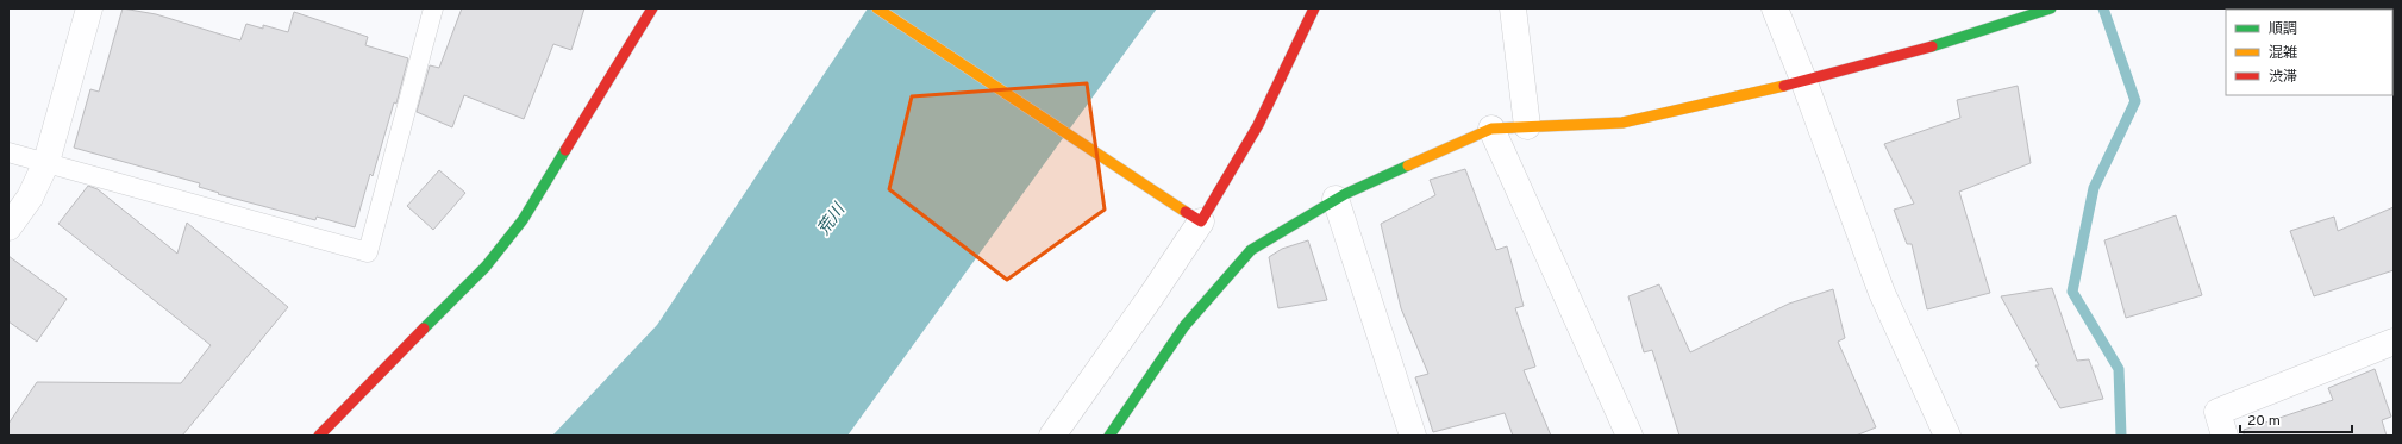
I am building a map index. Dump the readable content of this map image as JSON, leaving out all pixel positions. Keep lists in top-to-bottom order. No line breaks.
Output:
{"water":["荒川"],"legend":["順調","混雑","渋滞"],"scale_bar":"20 m"}
